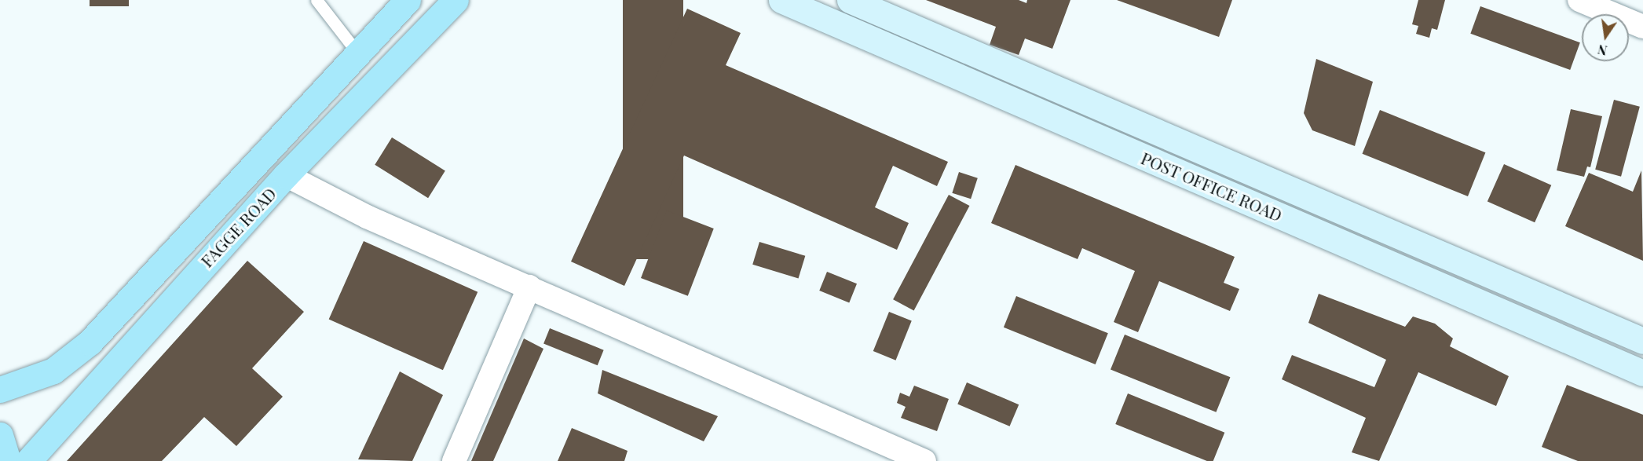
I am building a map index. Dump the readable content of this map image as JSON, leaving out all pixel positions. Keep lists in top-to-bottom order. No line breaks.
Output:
{"streets":{"main road":["FAGGE ROAD"],"street":["POST OFFICE ROAD"]},"north":"bottom"}
